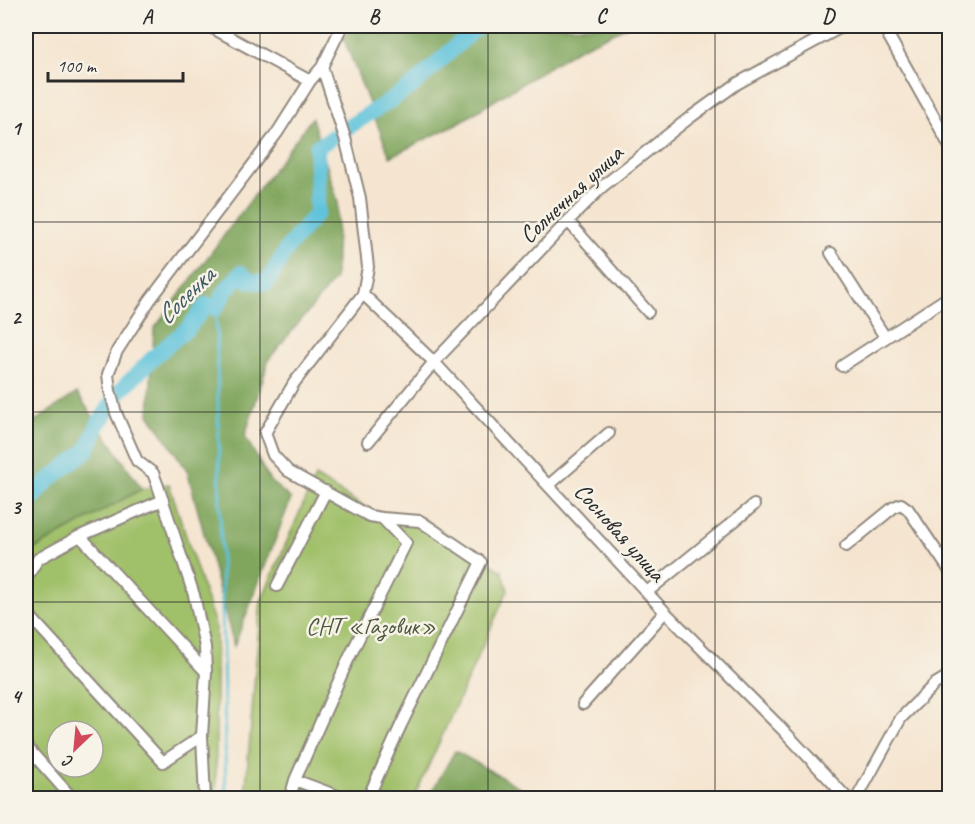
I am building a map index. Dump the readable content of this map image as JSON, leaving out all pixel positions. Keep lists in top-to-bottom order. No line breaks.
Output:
{"streets":{"lane":["Солнечная улица","Сосновая улица"]},"crossings":[["Солнечная улица","Сосновая улица"]],"water":["Сосенка"],"parks":["СНТ «Газовик»"],"scale_bar":"100 m","north":"bottom left","grid":{"columns":["A","B","C","D"],"rows":["1","2","3","4"]}}
